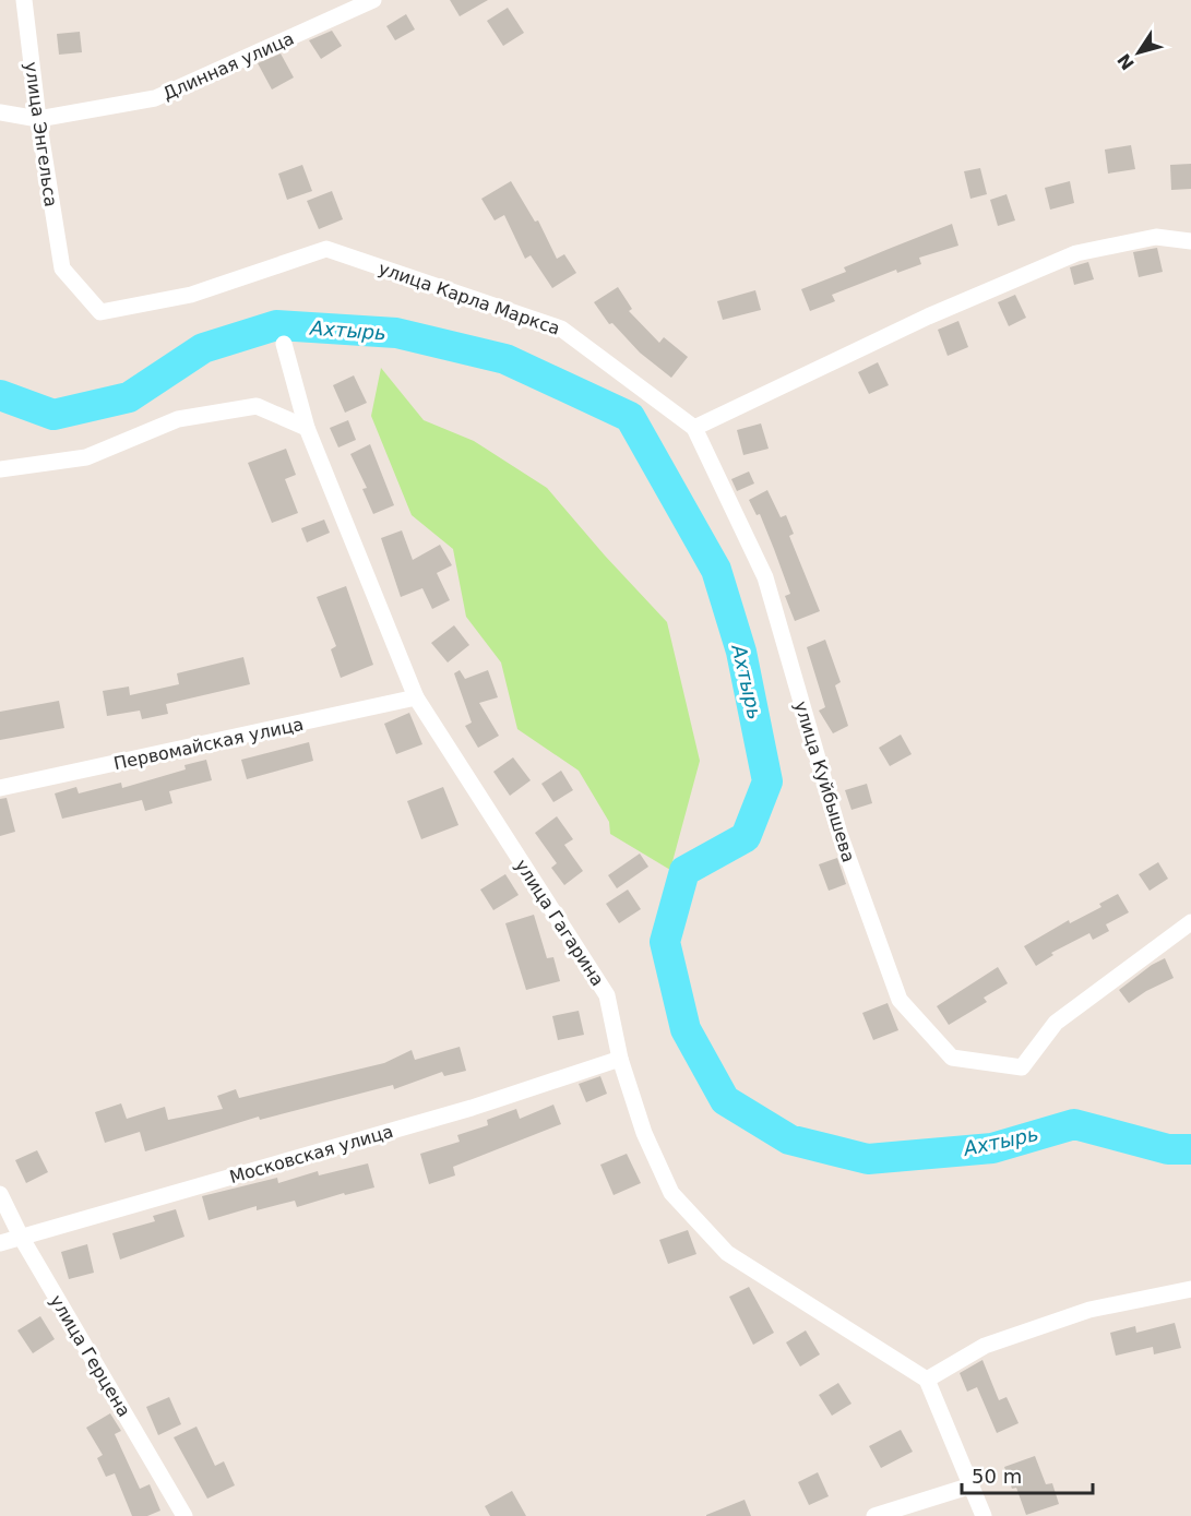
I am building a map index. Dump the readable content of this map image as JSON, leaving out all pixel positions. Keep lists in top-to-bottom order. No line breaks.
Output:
{"streets":{"street":["Длинная улица","улица Энгельса","улица Карла Маркса","Первомайская улица","улица Куйбышева","улица Гагарина","Московская улица","улица Герцена"]},"crossings":[["Длинная улица","улица Энгельса"],["улица Энгельса","улица Карла Маркса"],["улица Карла Маркса","улица Куйбышева"],["Первомайская улица","улица Гагарина"],["улица Гагарина","Московская улица"],["Московская улица","улица Герцена"]],"water":["Ахтырь"],"scale_bar":"50 m","north":"bottom left"}
